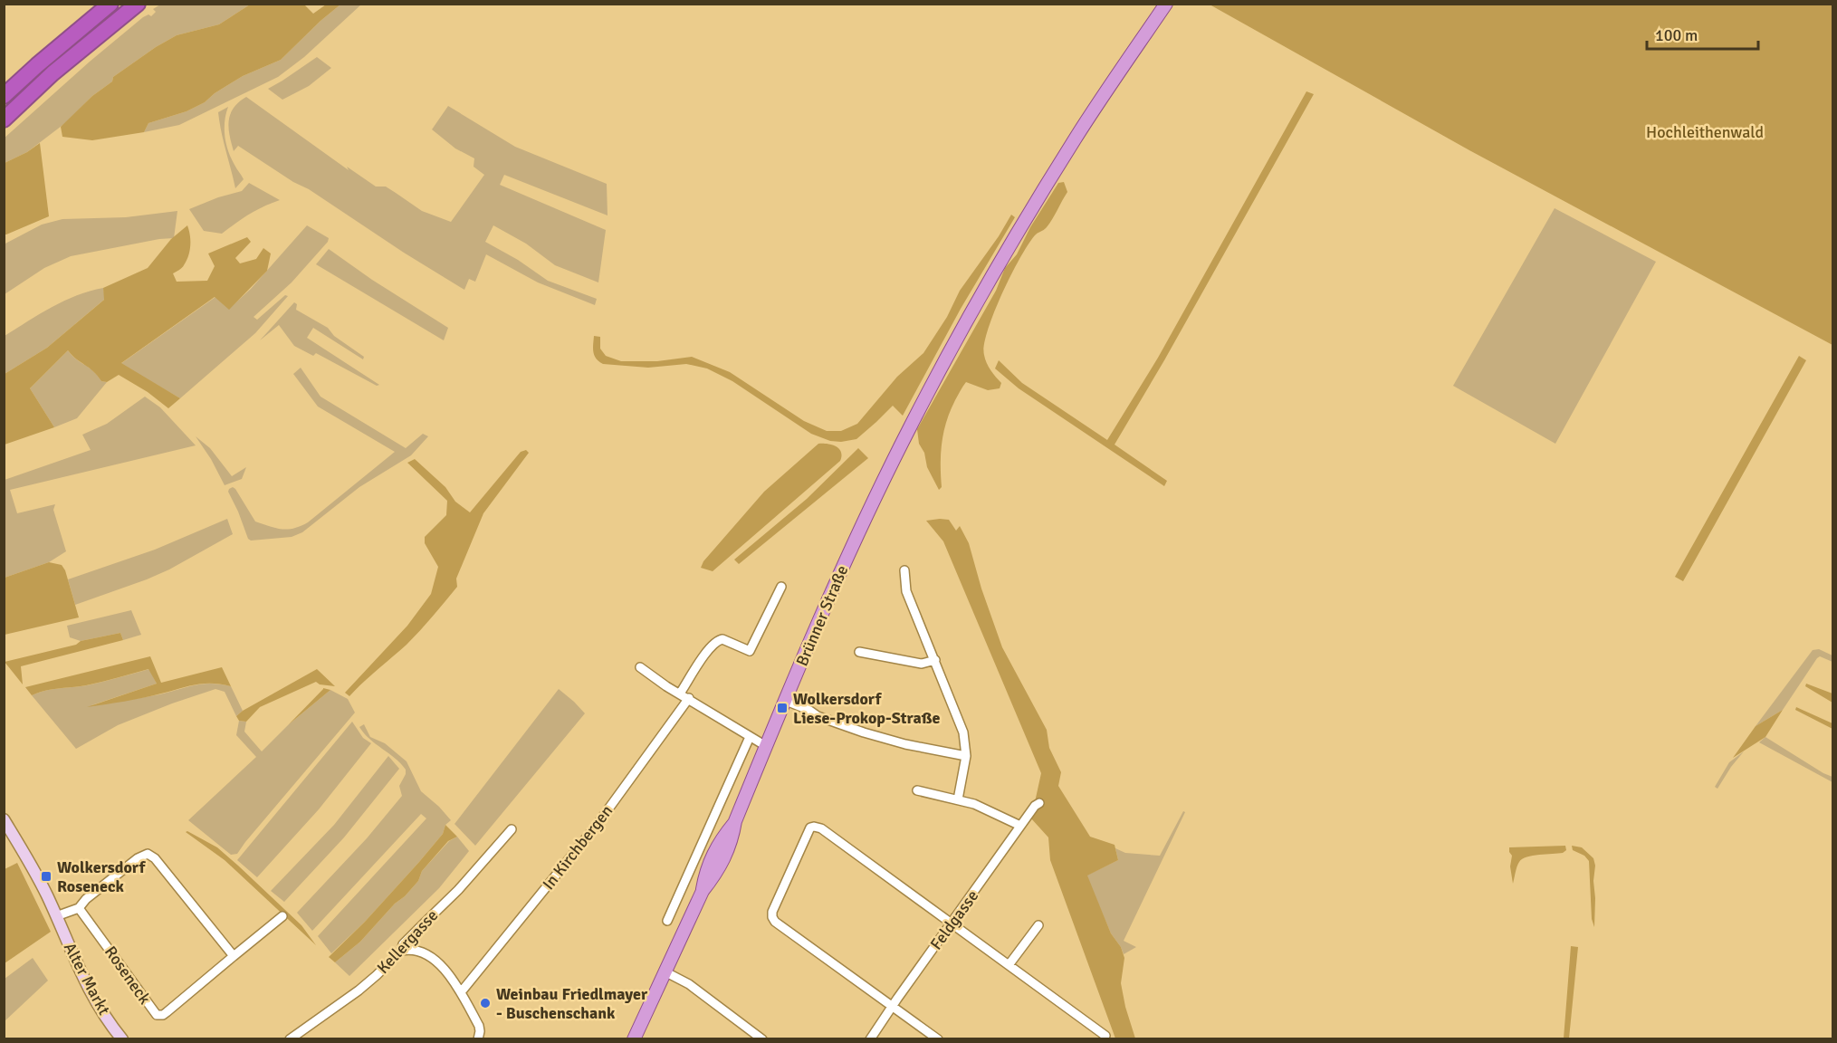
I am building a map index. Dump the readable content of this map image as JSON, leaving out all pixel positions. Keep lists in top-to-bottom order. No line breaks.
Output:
{"streets":{"main road":["Brünner Straße","Alter Markt"],"street":["In Kirchbergen","Feldgasse","Kellergasse","Roseneck"]},"parks":["Hochleithenwald"],"places":{"transit":["Wolkersdorf Liese-Prokop-Straße","Wolkersdorf Roseneck"],"other":["Weinbau Friedlmayer - Buschenschank"]},"scale_bar":"100 m"}
